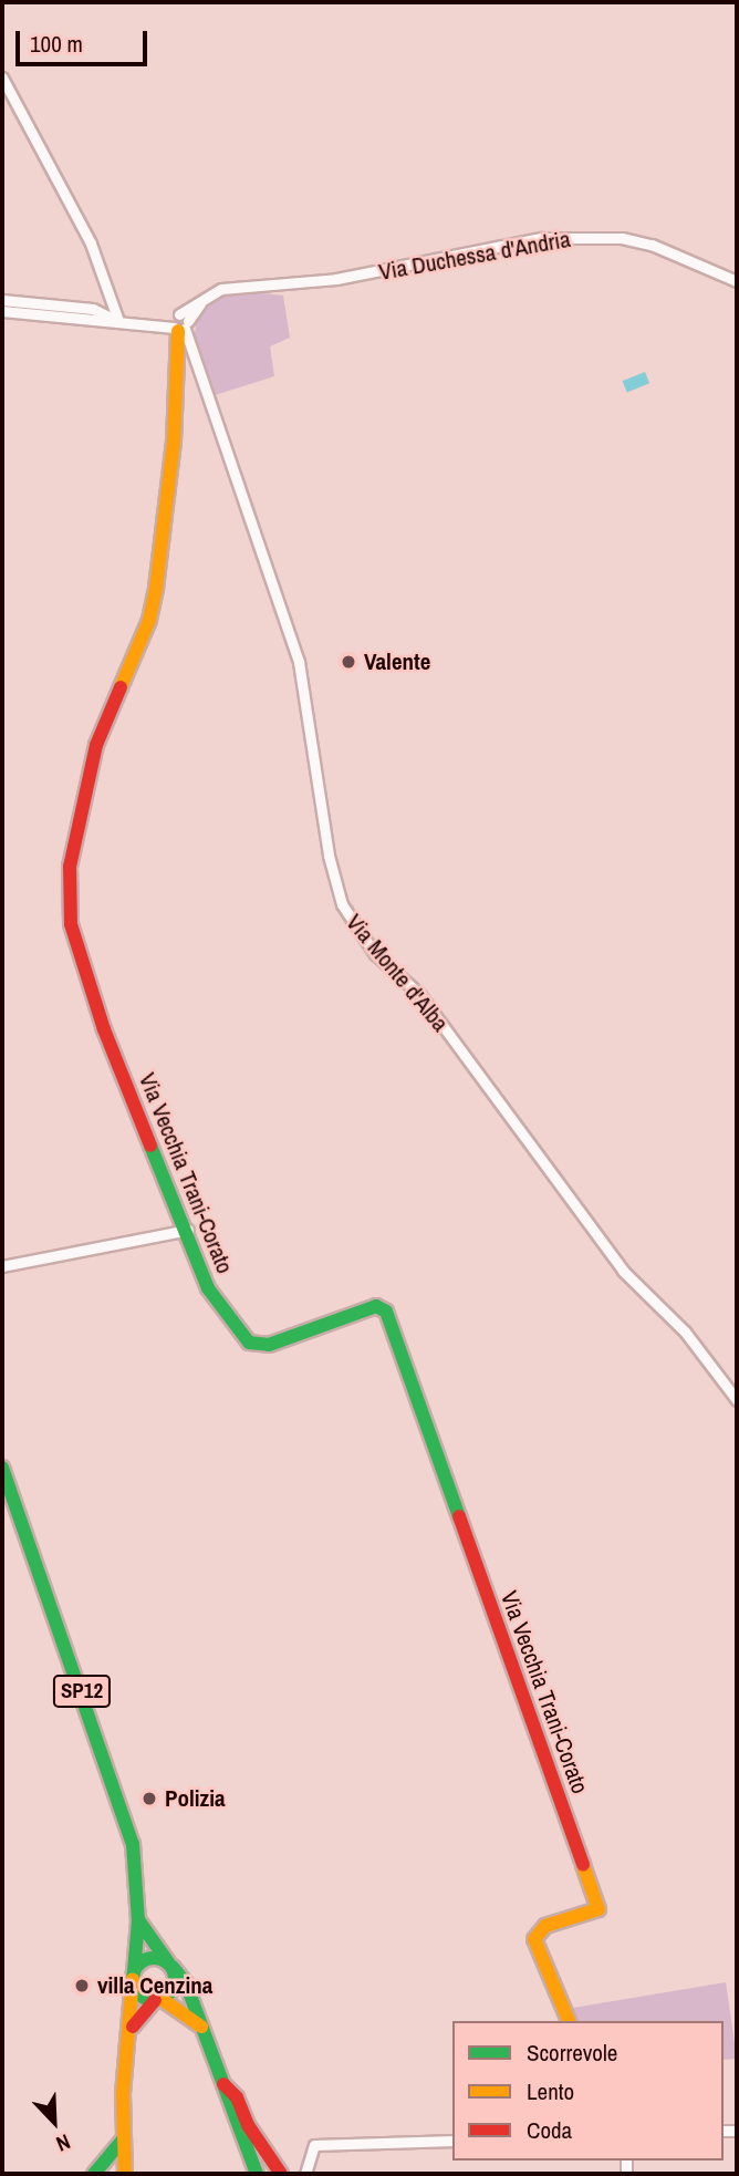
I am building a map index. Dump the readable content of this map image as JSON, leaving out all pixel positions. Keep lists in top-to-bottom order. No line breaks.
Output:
{"streets":{"main road":["Via Vecchia Trani-Corato","SP12"],"street":["Via Duchessa d'Andria","Via Monte d'Alba"]},"crossings":[["Via Duchessa d'Andria","Via Monte d'Alba"],["Via Duchessa d'Andria","Via Vecchia Trani-Corato"],["Via Monte d'Alba","Via Vecchia Trani-Corato"]],"places":["Valente","Polizia","villa Cenzina"],"legend":["Scorrevole","Lento","Coda"],"scale_bar":"100 m","north":"bottom right"}
